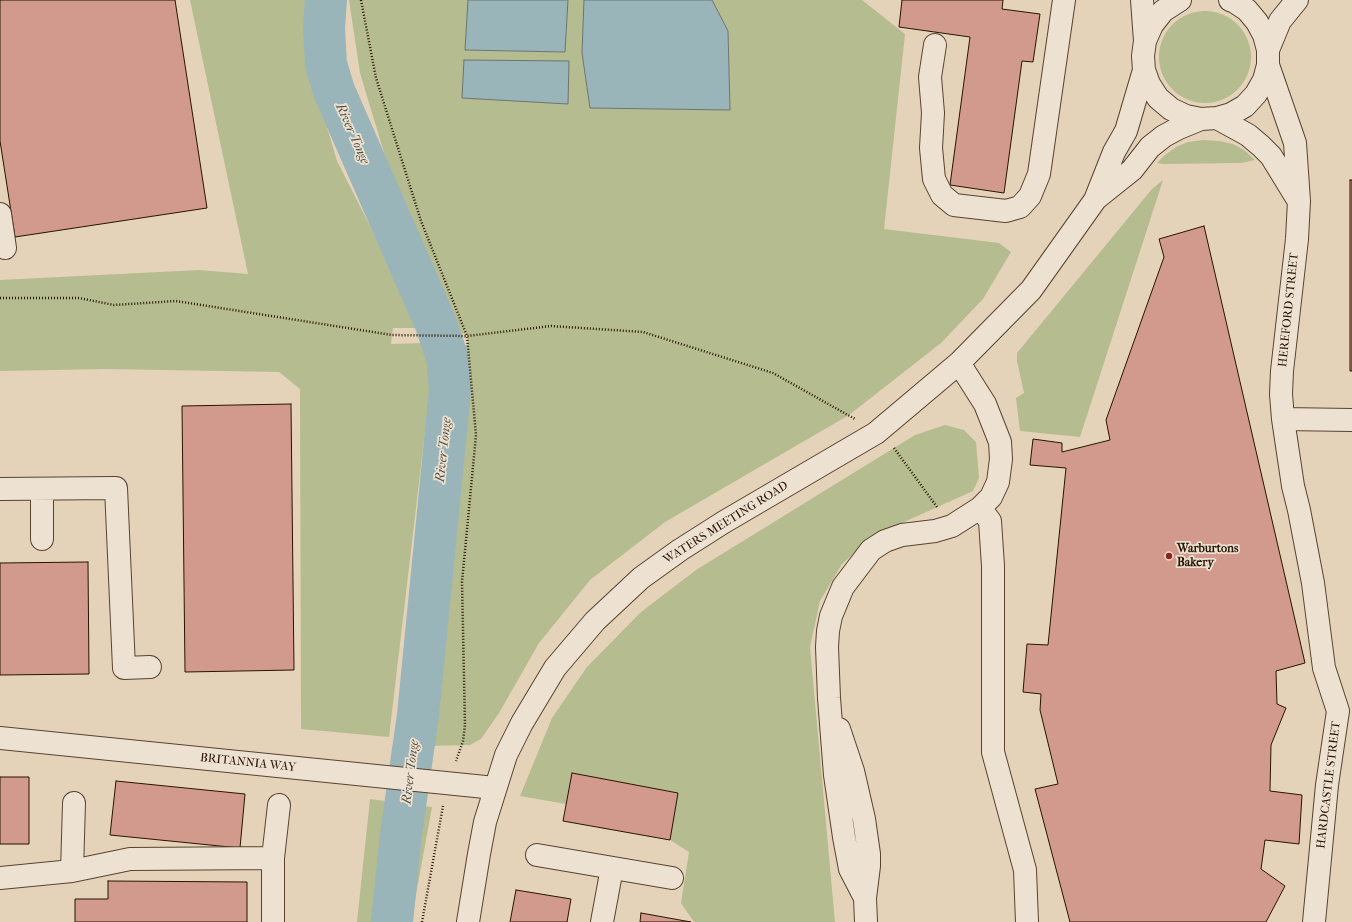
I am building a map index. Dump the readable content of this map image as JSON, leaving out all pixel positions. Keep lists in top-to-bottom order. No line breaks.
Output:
{"streets":{"street":["HEREFORD STREET","WATERS MEETING ROAD","BRITANNIA WAY","HARDCASTLE STREET"]},"crossings":[["HEREFORD STREET","WATERS MEETING ROAD"],["HEREFORD STREET","HARDCASTLE STREET"],["WATERS MEETING ROAD","BRITANNIA WAY"]],"water":["River Tonge"],"places":["Warburtons Bakery"]}
